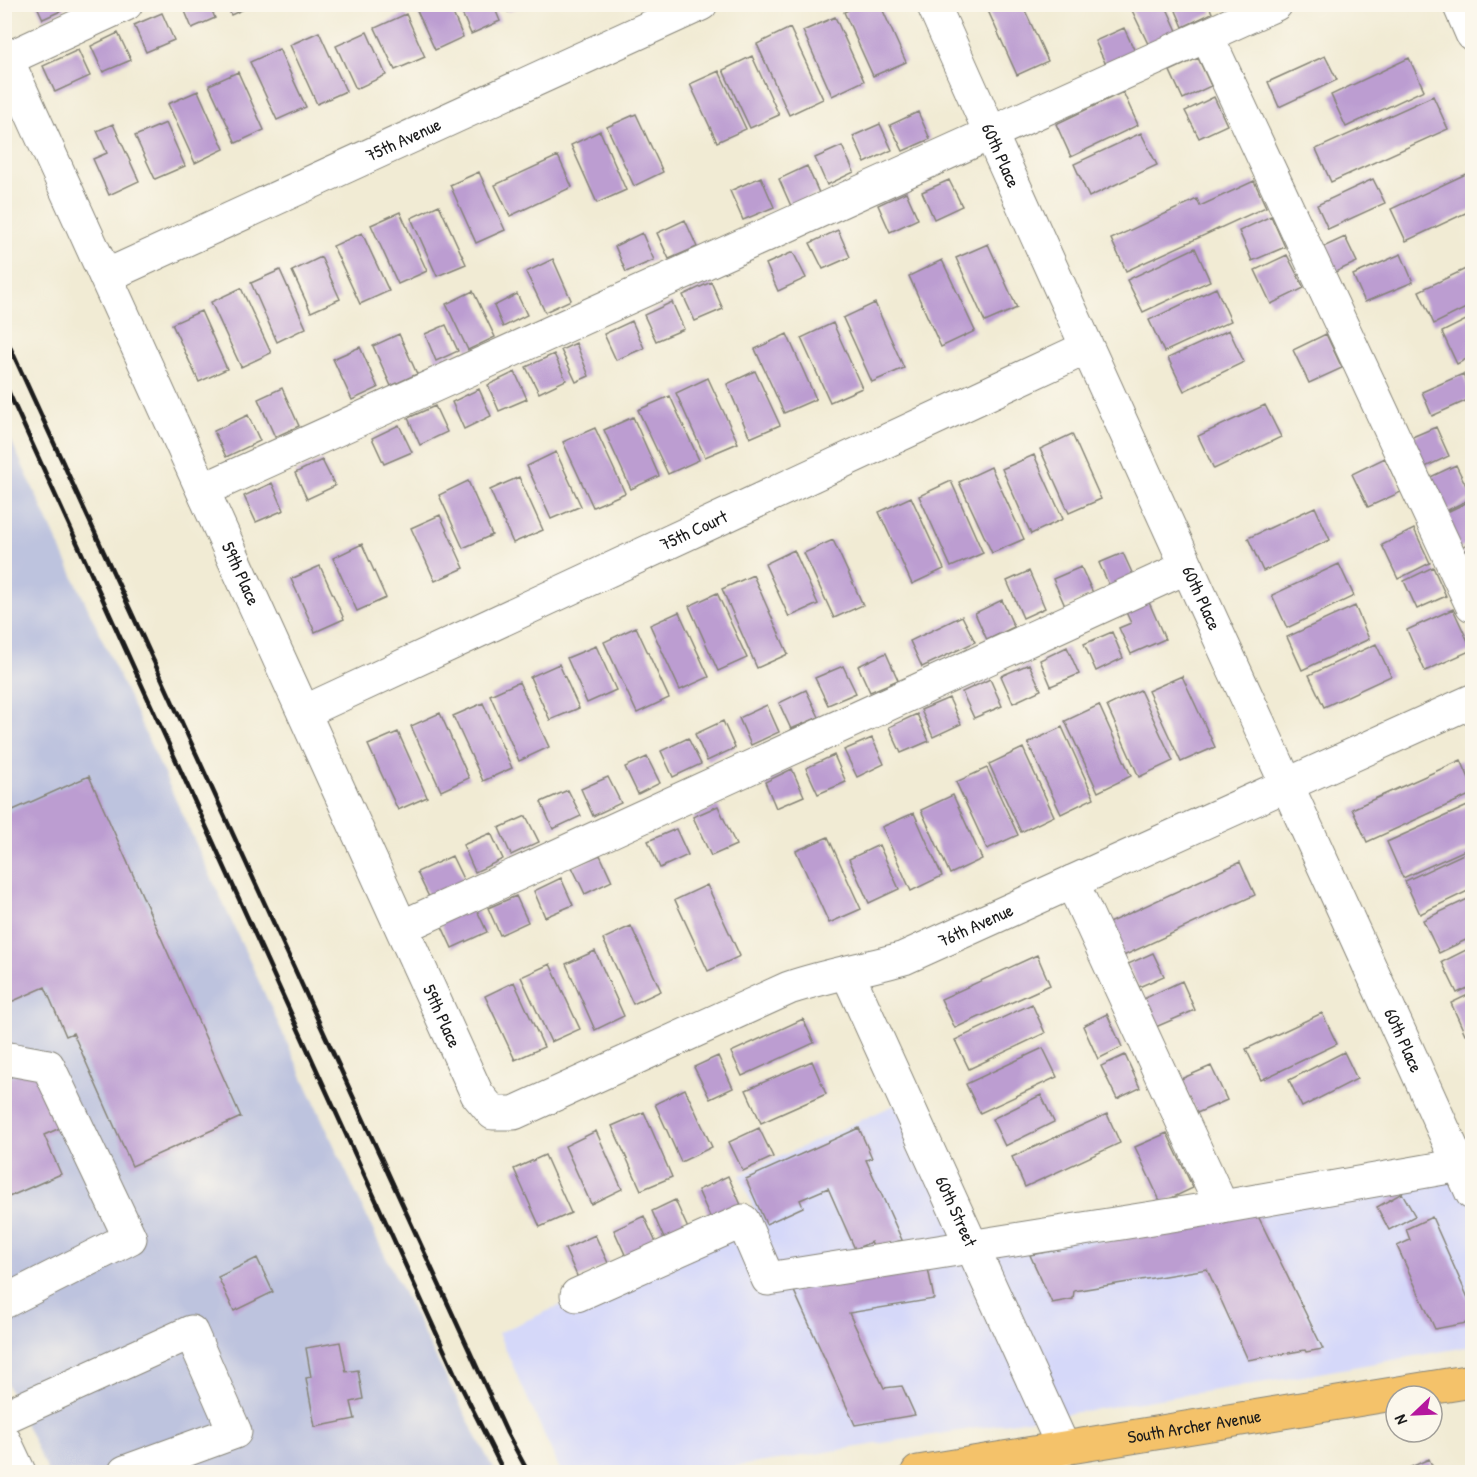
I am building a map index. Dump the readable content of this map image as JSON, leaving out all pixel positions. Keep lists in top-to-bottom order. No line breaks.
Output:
{"streets":{"main road":["South Archer Avenue"],"street":["75th Avenue","60th Place","75th Court","59th Place","76th Avenue","60th Street"]},"crossings":[["75th Avenue","59th Place"],["60th Place","75th Court"],["60th Place","76th Avenue"],["75th Court","59th Place"],["59th Place","76th Avenue"],["76th Avenue","60th Street"],["60th Street","South Archer Avenue"]],"north":"bottom left"}
